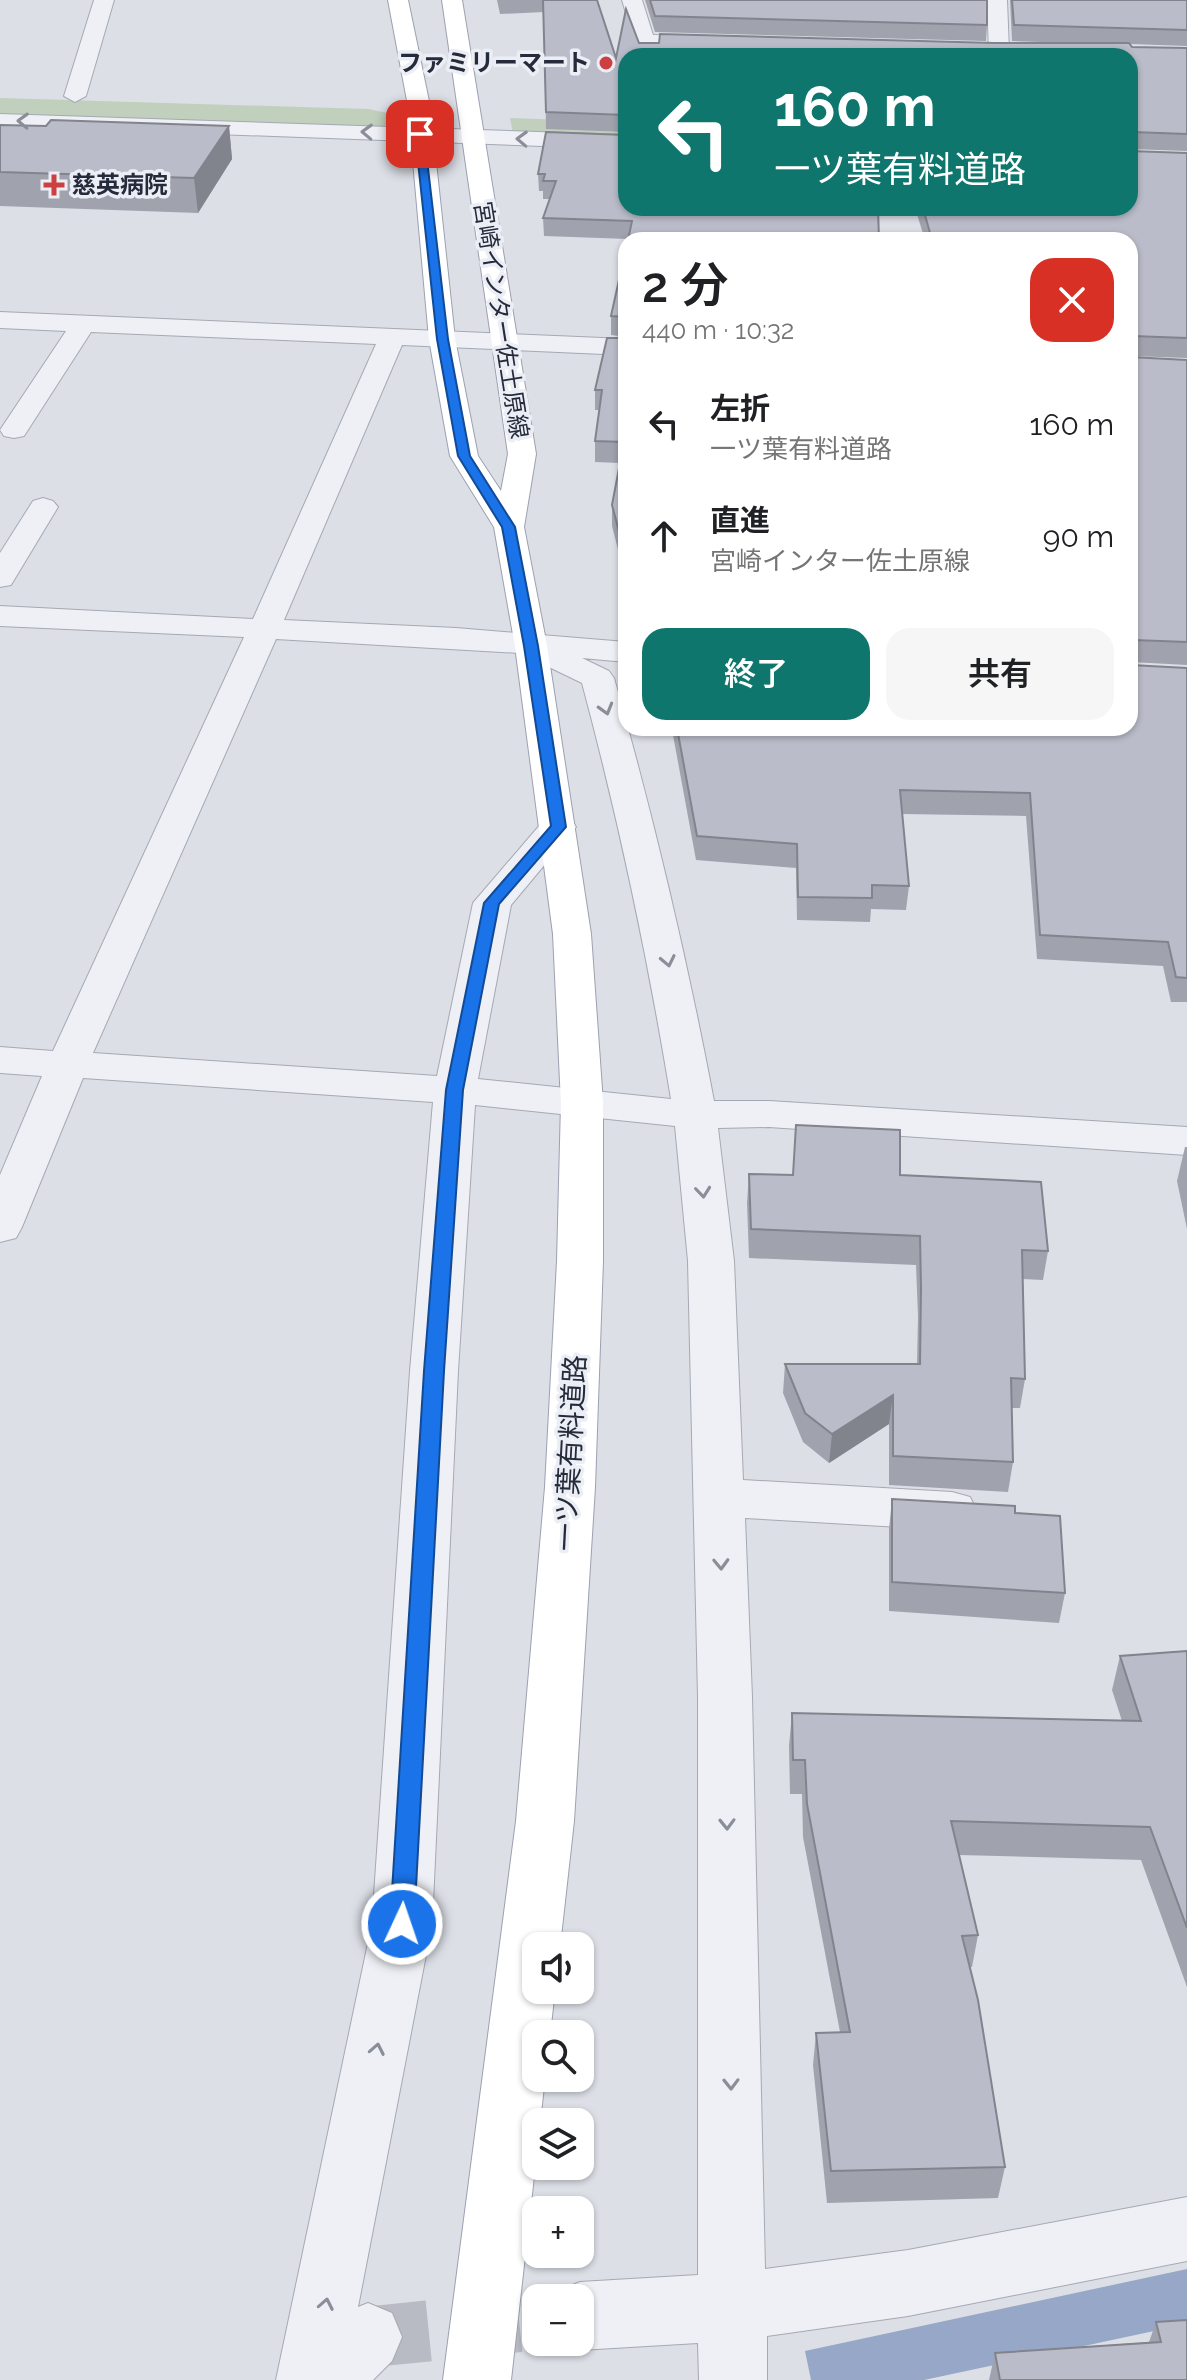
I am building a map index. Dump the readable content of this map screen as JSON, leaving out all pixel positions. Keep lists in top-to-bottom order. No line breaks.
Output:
{"streets":{"main road":["宮崎インター佐土原線","一ツ葉有料道路"]},"crossings":[["宮崎インター佐土原線","一ツ葉有料道路"]],"places":{"other":["ファミリーマート"],"health":["慈英病院"]},"page":{"turn":["160 m","一ツ葉有料道路"],"heading":["2 分","440 m · 10:32"],"list":[{"name":"左折","note":"一ツ葉有料道路","value":"160 m"},{"name":"直進","note":"宮崎インター佐土原線","value":"90 m"}],"buttons":["終了","共有"],"map_buttons":["+","−"]}}
